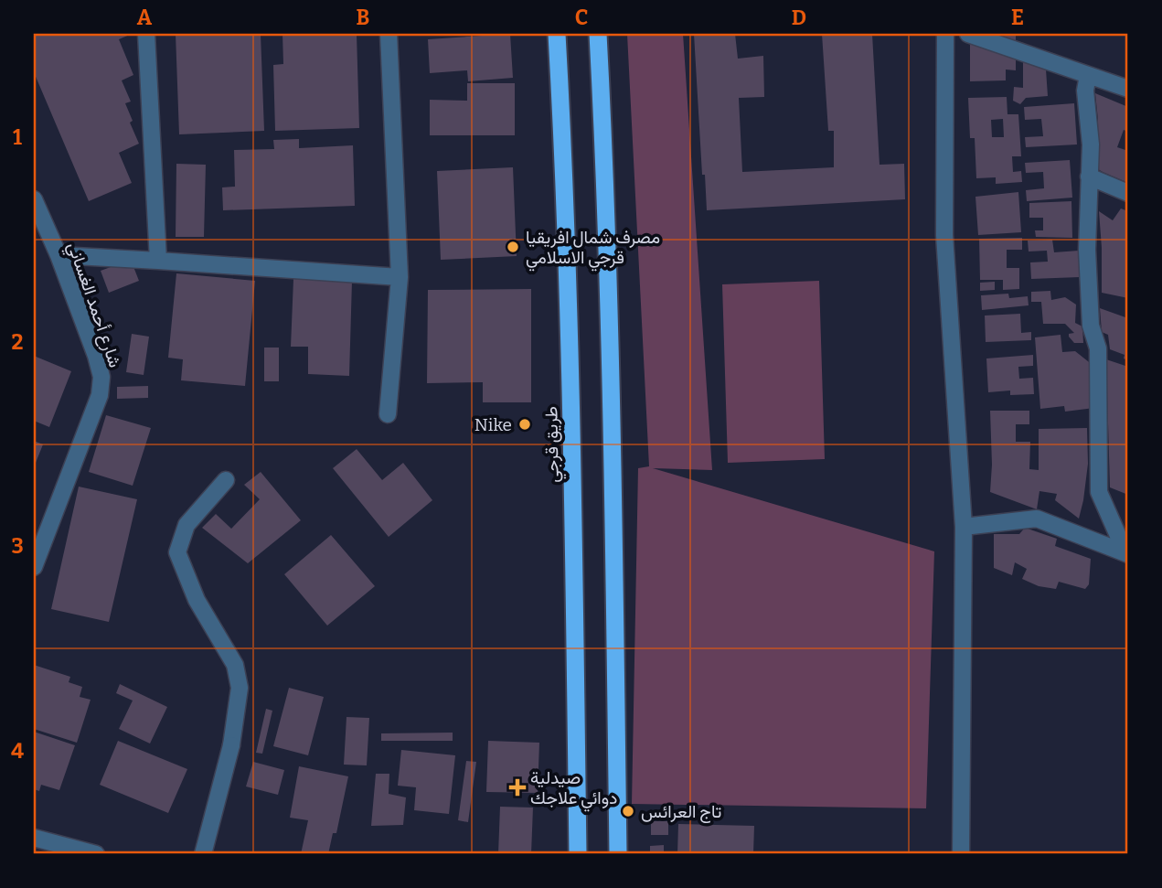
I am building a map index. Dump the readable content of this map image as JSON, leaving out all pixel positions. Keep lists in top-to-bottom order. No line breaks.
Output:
{"streets":{"highway":["طريق قرجي"],"street":["شارع أحمد الغساني"]},"places":{"other":["مصرف شمال افريقيا قرجي الاسلامي","Nike","تاج العرائس"],"health":["صيدلية دوائي علاجك"]},"grid":{"columns":["A","B","C","D","E"],"rows":["1","2","3","4"]}}
